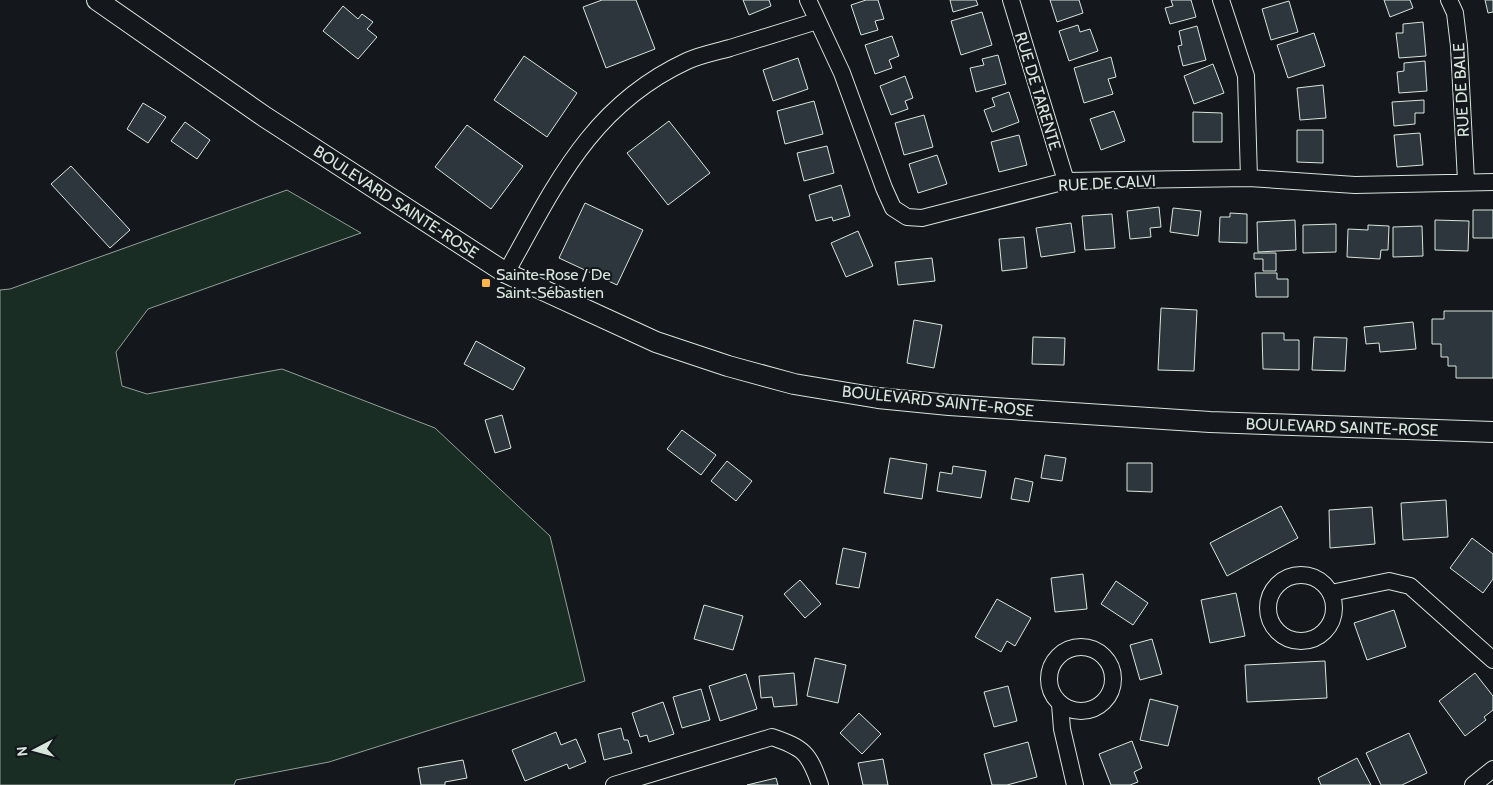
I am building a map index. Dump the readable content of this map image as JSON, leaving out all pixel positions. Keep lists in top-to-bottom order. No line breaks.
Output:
{"streets":{"street":["RUE DE BALE","RUE DE TARENTE","RUE DE CALVI","BOULEVARD SAINTE-ROSE"]},"crossings":[["RUE DE BALE","RUE DE CALVI"],["RUE DE TARENTE","RUE DE CALVI"]],"places":{"transit":["Sainte-Rose / De Saint-Sébastien"]},"north":"left"}
